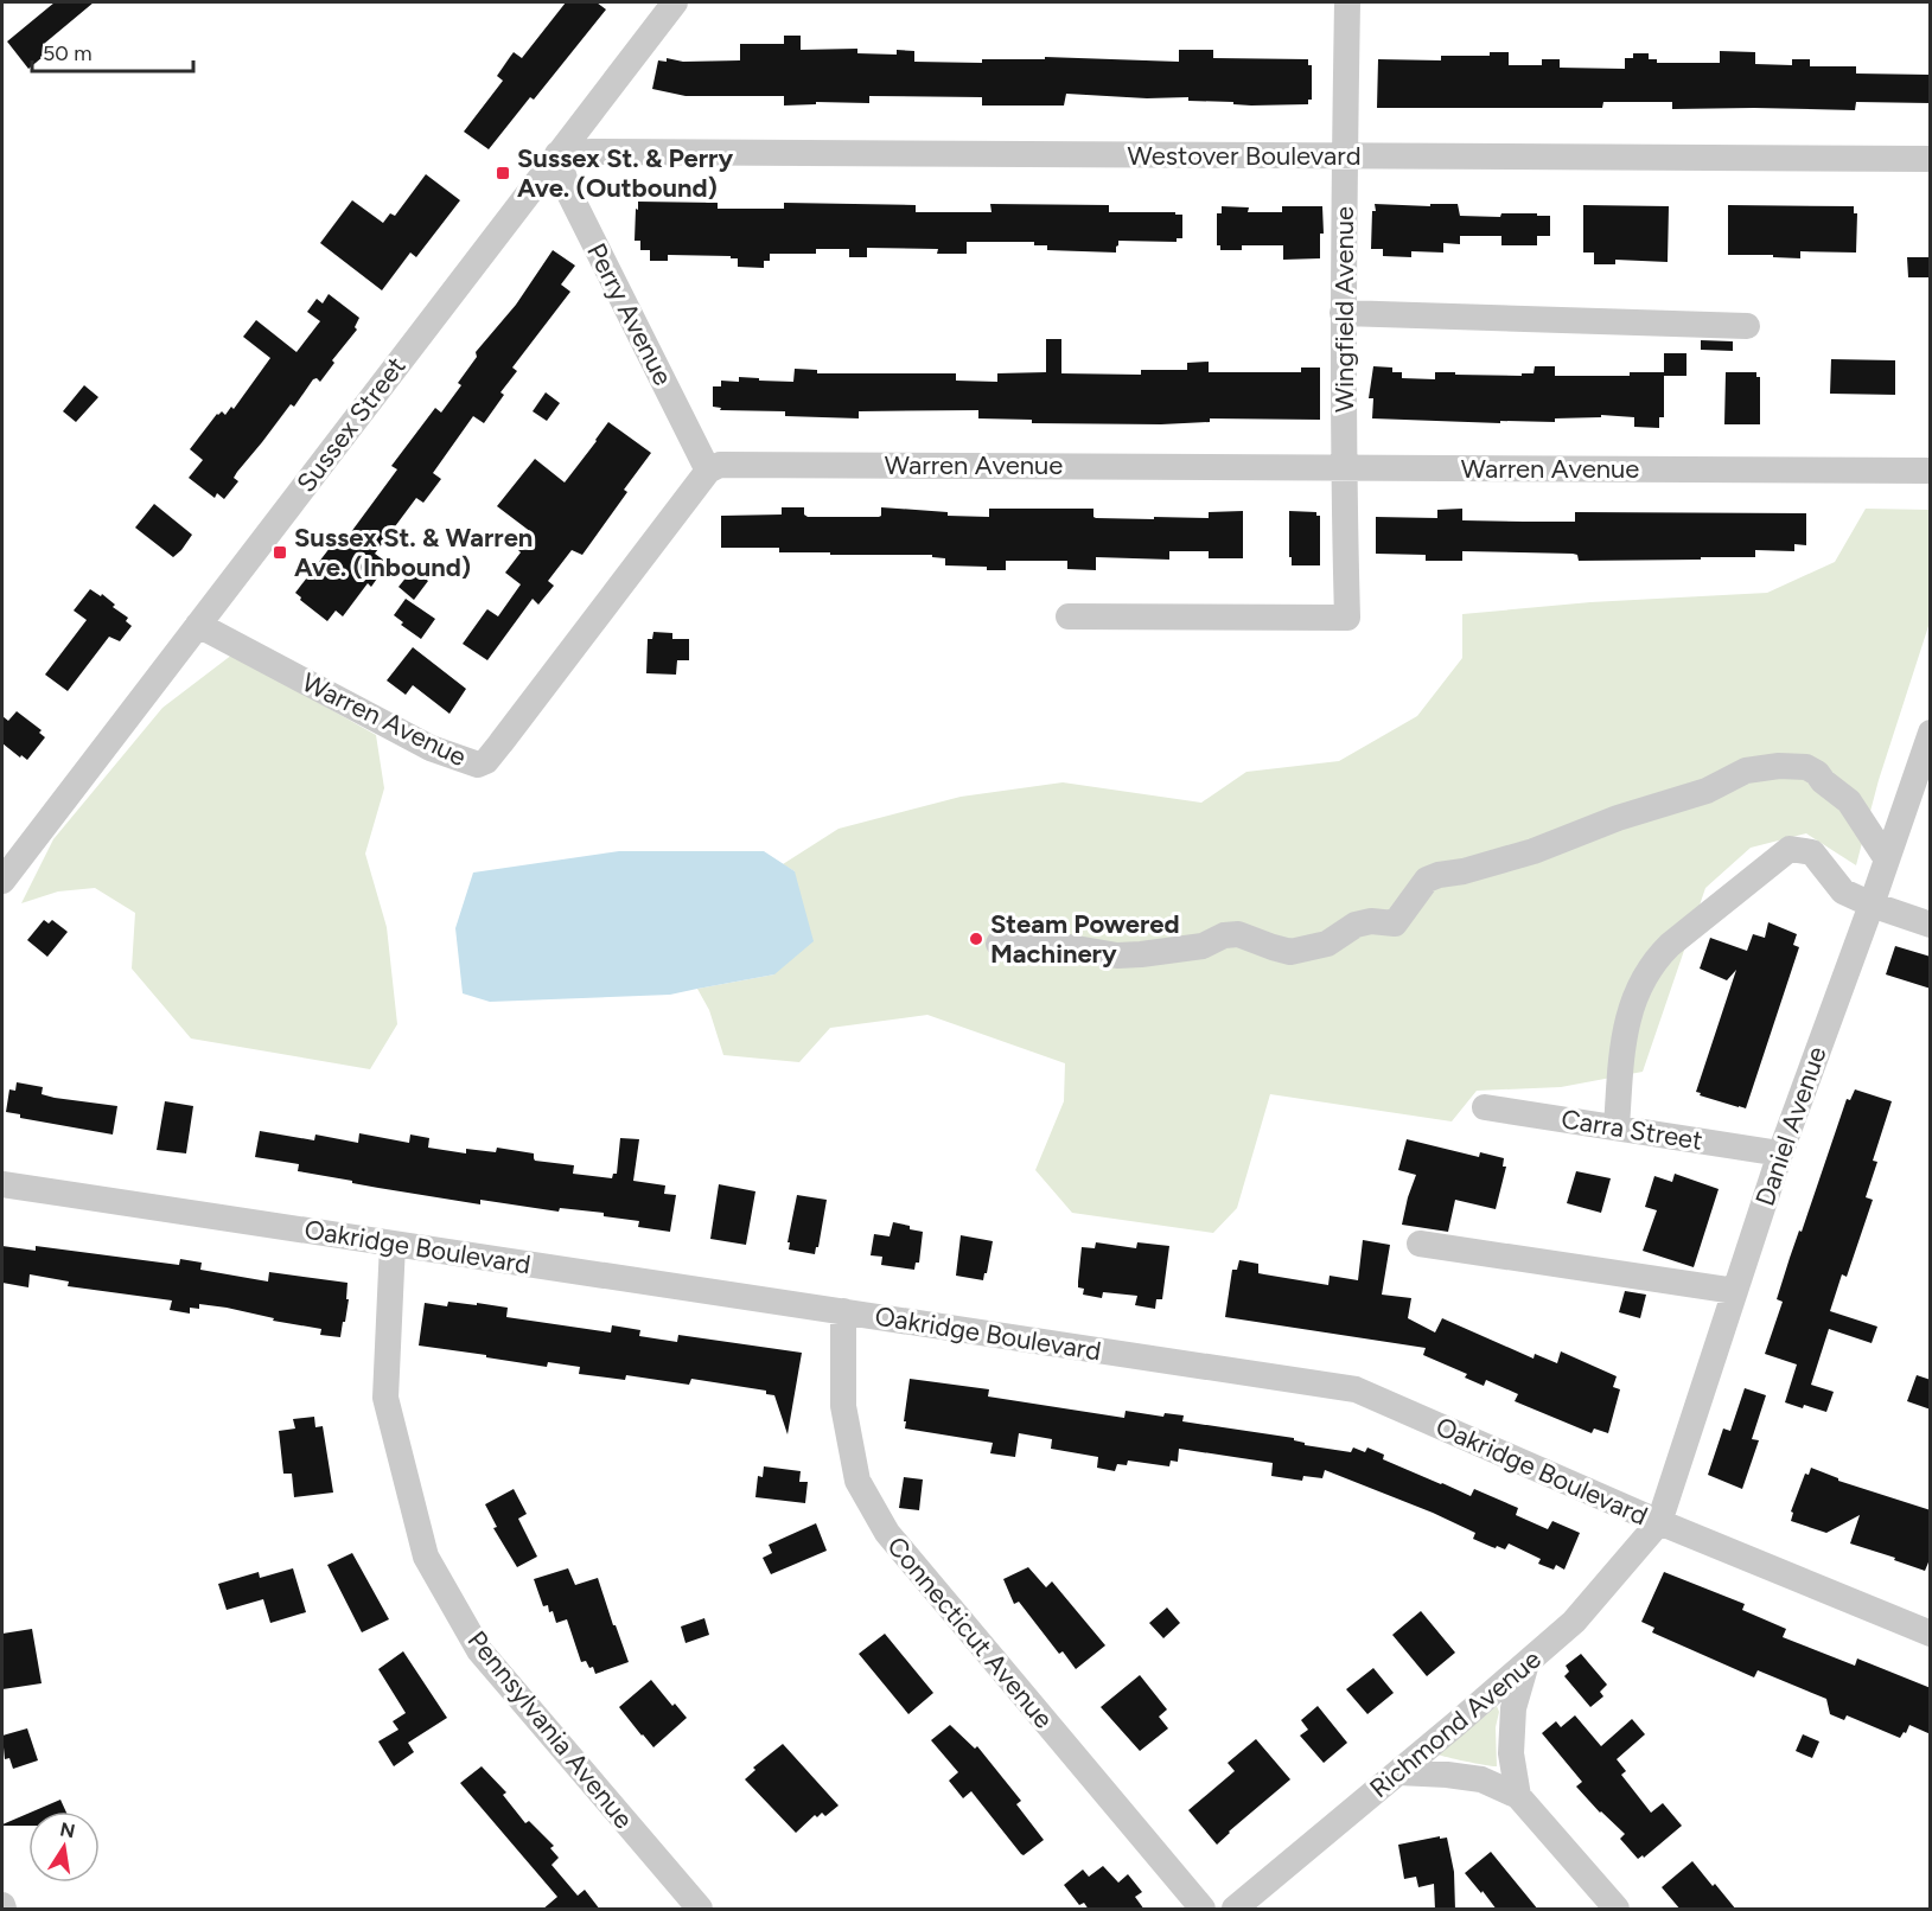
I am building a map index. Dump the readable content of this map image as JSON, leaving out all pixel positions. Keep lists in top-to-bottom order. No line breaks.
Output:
{"streets":{"street":["Westover Boulevard","Wingfield Avenue","Perry Avenue","Sussex Street","Warren Avenue","Daniel Avenue","Carra Street","Oakridge Boulevard","Connecticut Avenue","Richmond Avenue","Pennsylvania Avenue"]},"crossings":[["Westover Boulevard","Wingfield Avenue"],["Westover Boulevard","Perry Avenue"],["Westover Boulevard","Sussex Street"],["Wingfield Avenue","Warren Avenue"],["Perry Avenue","Sussex Street"],["Perry Avenue","Warren Avenue"],["Sussex Street","Warren Avenue"],["Daniel Avenue","Carra Street"],["Daniel Avenue","Oakridge Boulevard"],["Daniel Avenue","Richmond Avenue"],["Oakridge Boulevard","Connecticut Avenue"],["Oakridge Boulevard","Richmond Avenue"],["Oakridge Boulevard","Pennsylvania Avenue"]],"places":{"transit":["Sussex St. & Perry Ave. (Outbound)","Sussex St. & Warren Ave. (Inbound)"],"other":["Steam Powered Machinery"]},"scale_bar":"50 m","north":"top"}
